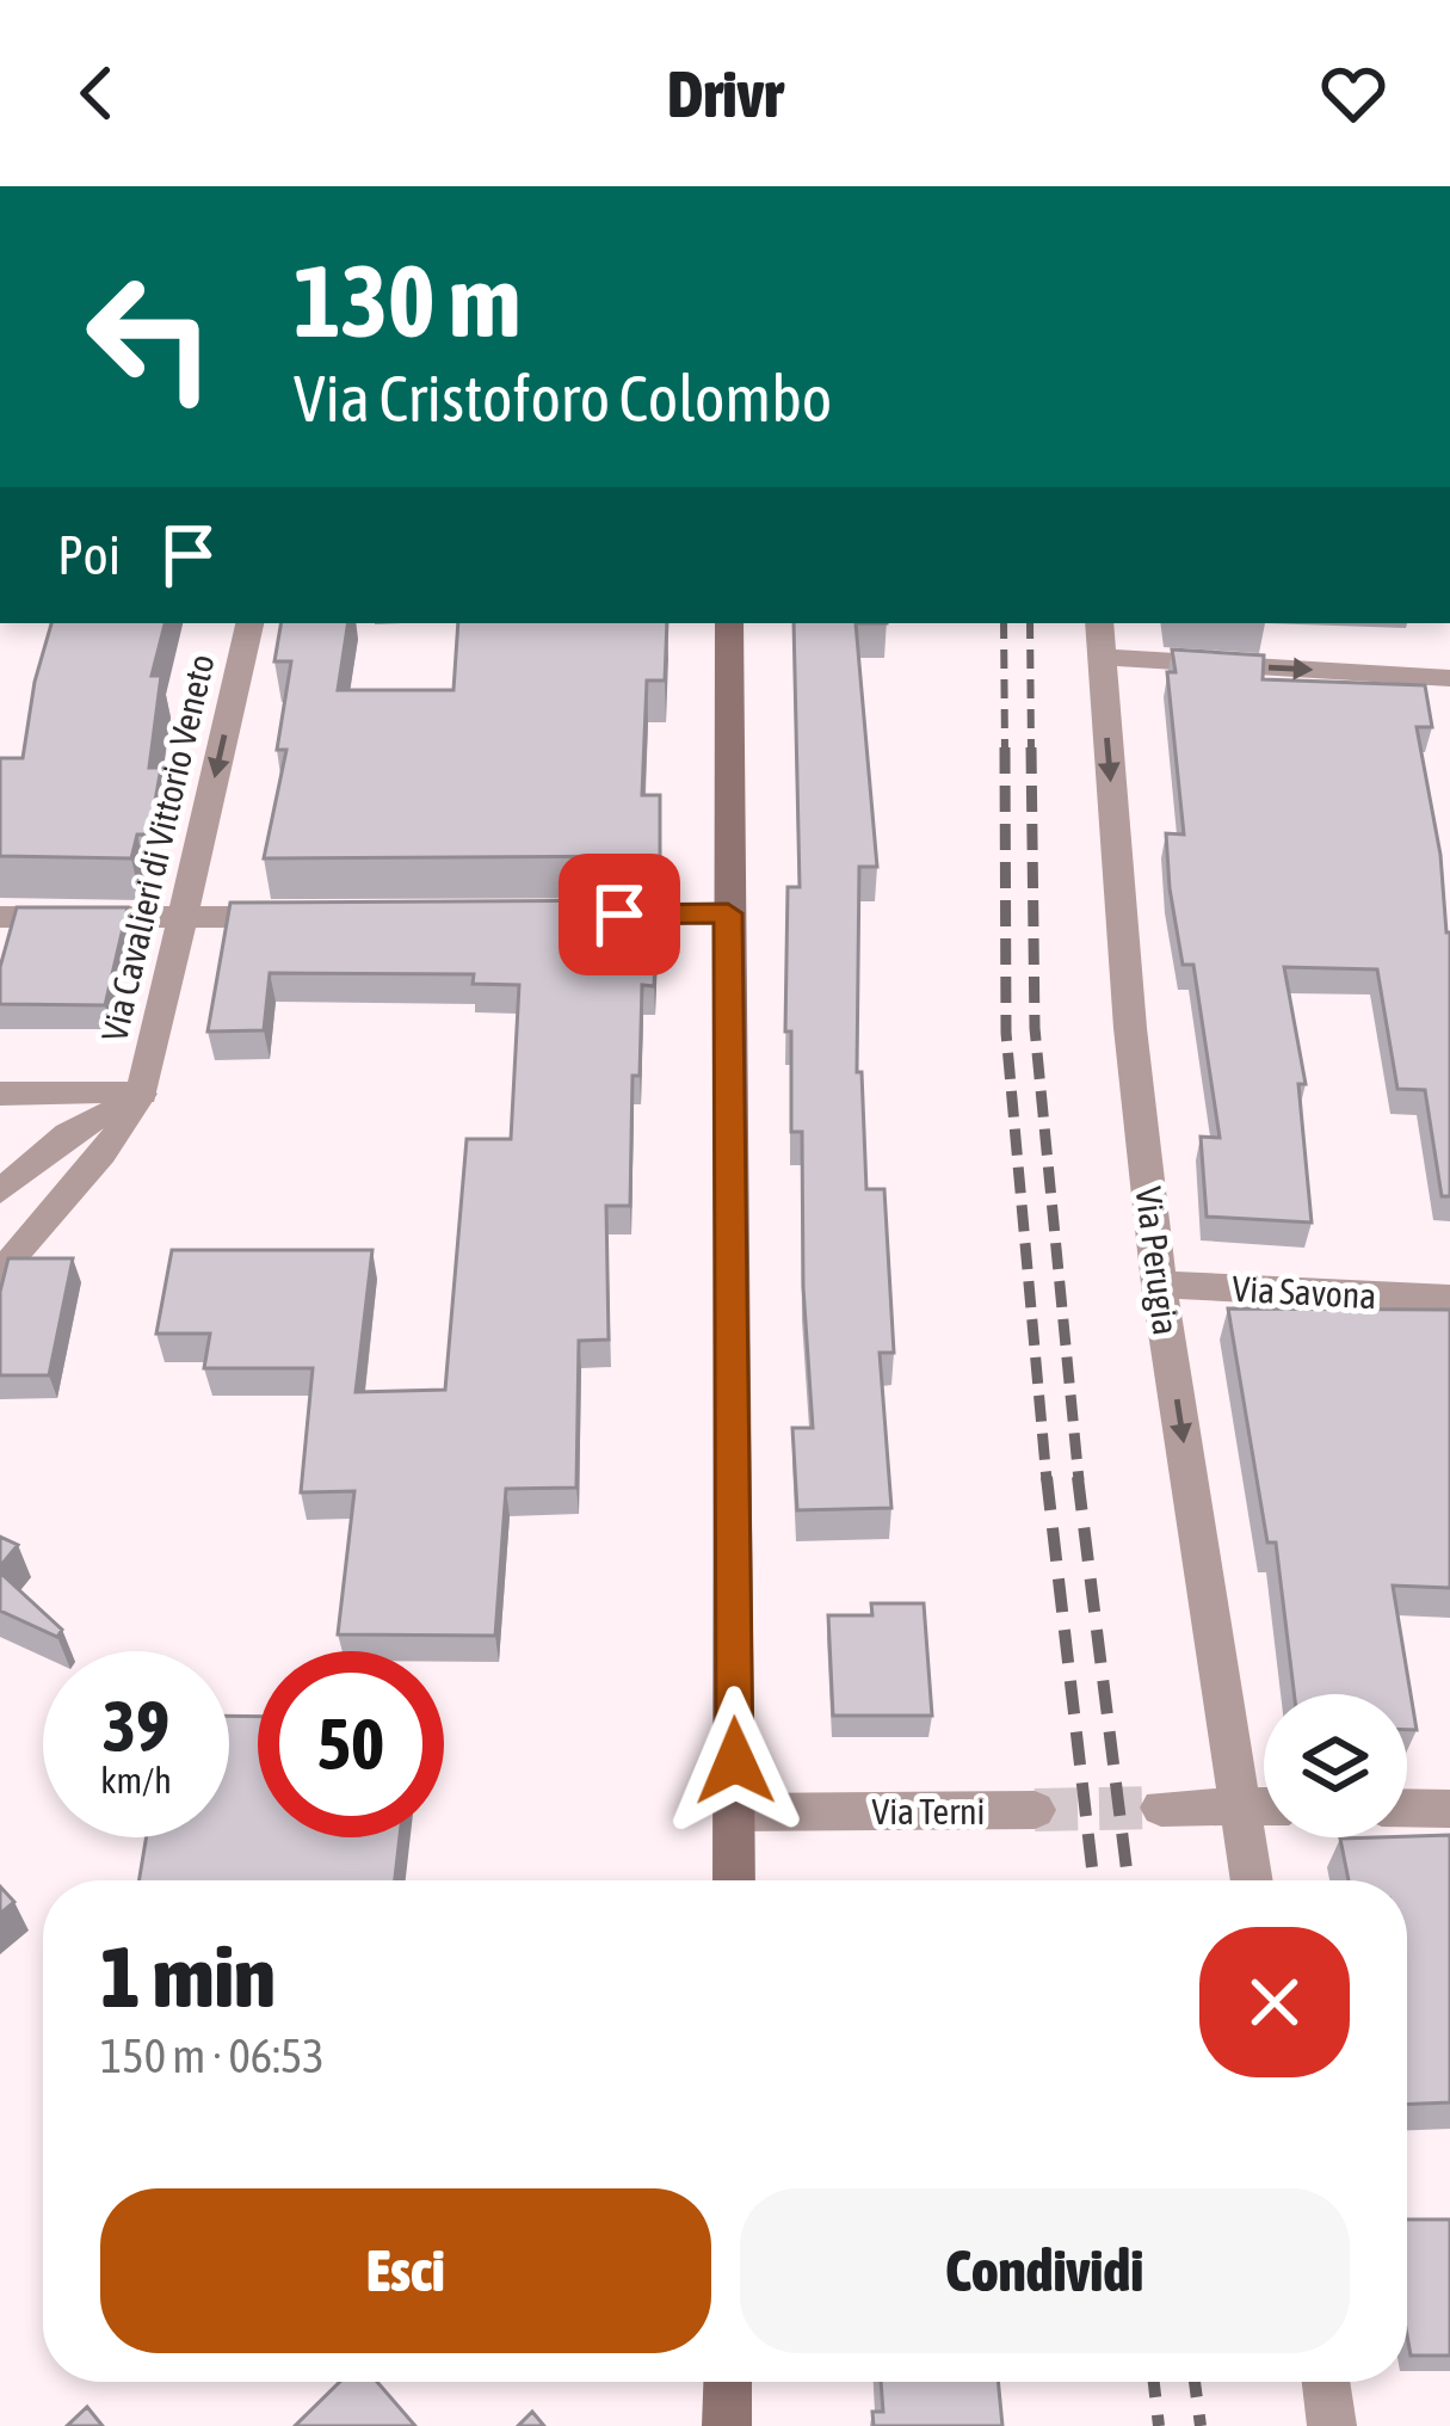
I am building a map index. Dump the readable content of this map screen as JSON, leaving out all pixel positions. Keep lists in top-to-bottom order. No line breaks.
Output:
{"streets":{"street":["Via Cavalieri di Vittorio Veneto","Via Perugia","Via Savona","Via Terni"]},"crossings":[["Via Perugia","Via Savona"]],"one_way":["Via Cavalieri di Vittorio Veneto","Via Perugia"],"page":{"header":"Drivr","turn":["130 m","Via Cristoforo Colombo"],"then":"Poi","speed":"39 km/h","limit":"50","heading":["1 min","150 m · 06:53"],"buttons":["Esci","Condividi"]}}
